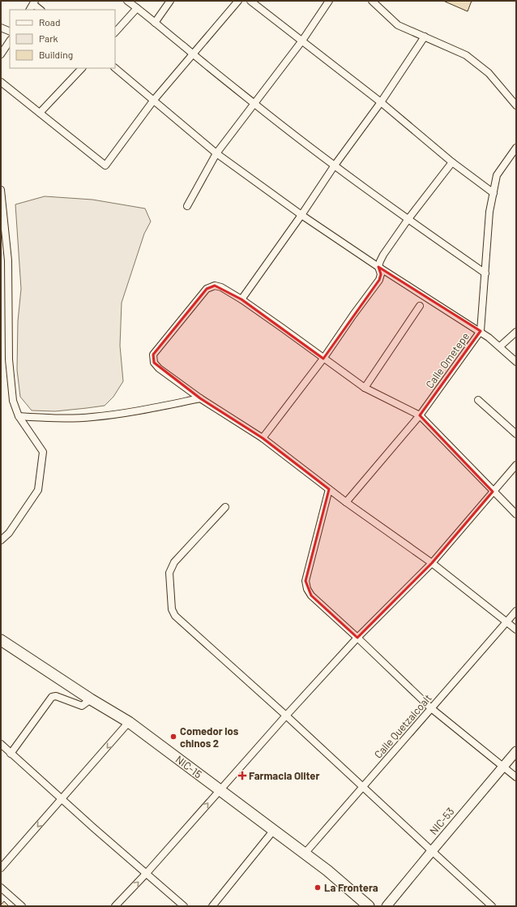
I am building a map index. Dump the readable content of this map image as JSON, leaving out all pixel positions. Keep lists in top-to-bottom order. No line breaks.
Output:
{"streets":{"highway":["NIC-15"],"main road":["NIC-53"],"street":["Calle Ometepe","Calle Quetzalcoalt"]},"crossings":[["Calle Quetzalcoalt","NIC-15"]],"places":{"other":["Comedor los chinos 2","La Frontera"],"health":["Farmacia Oliter"]},"legend":["Road","Park","Building"]}
